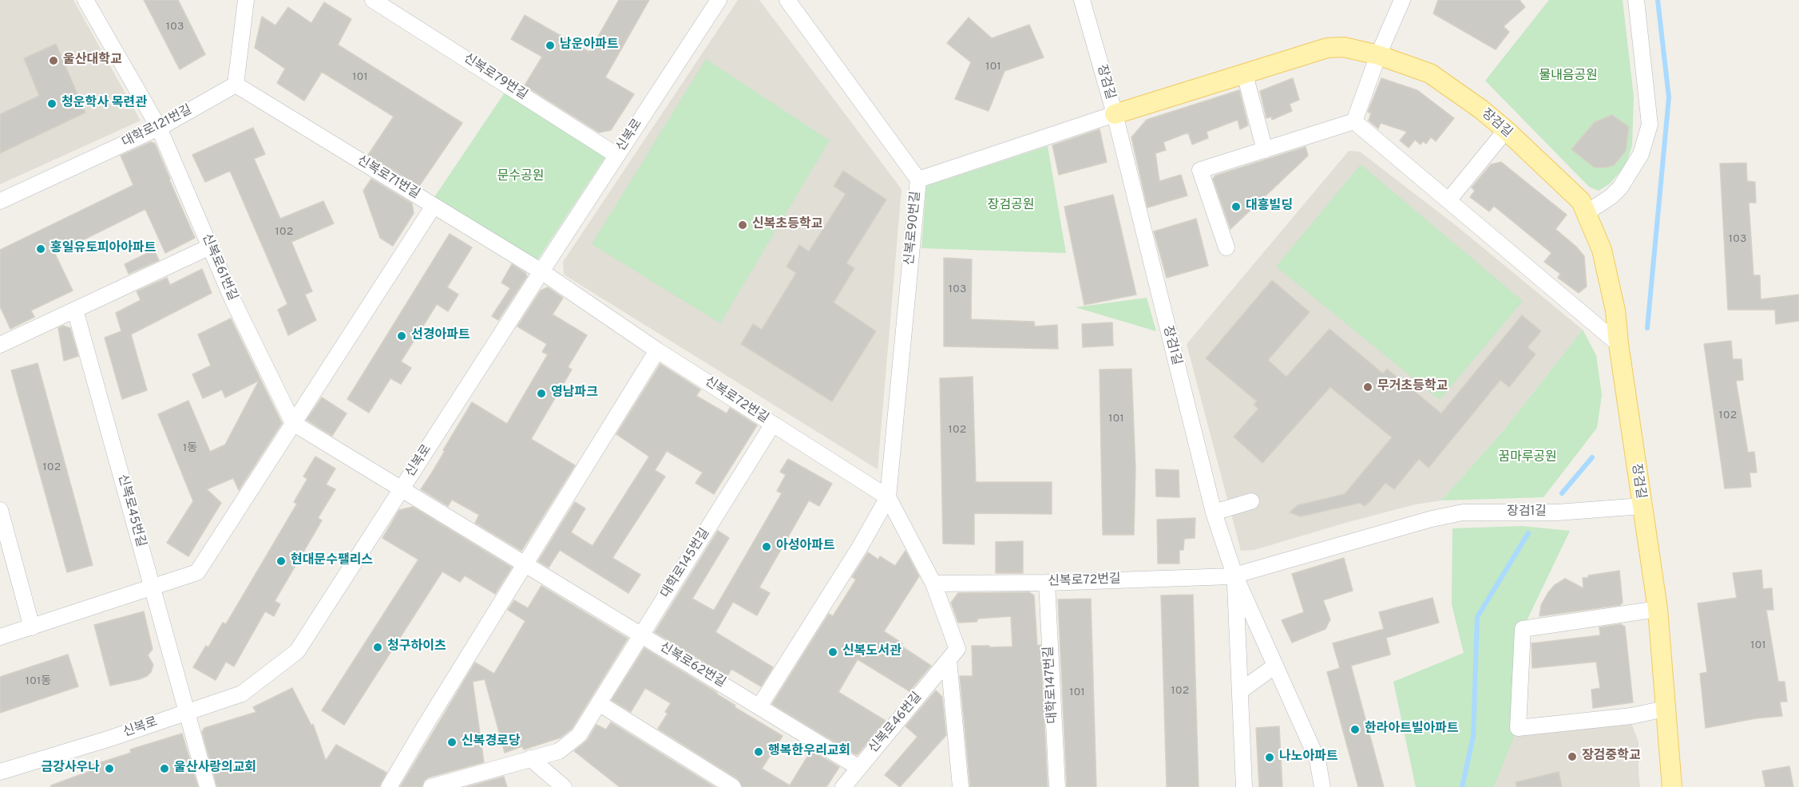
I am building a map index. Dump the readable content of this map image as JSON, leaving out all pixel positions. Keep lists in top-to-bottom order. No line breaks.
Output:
{"streets":{"main road":["장검길"],"street":["신복로79번길","대학로121번길","신복로","신복로71번길","신복로90번길","신복로61번길","장검1길","신복로72번길","신복로45번길","대학로145번길","신복로62번길","대학로147번길","신복로46번길"]},"crossings":[["신복로79번길","신복로"],["장검길","장검1길"],["대학로121번길","신복로71번길"],["대학로121번길","신복로61번길"],["신복로","신복로71번길"],["신복로","신복로72번길"],["신복로","신복로45번길"],["신복로","신복로62번길"],["신복로71번길","신복로72번길"],["신복로90번길","신복로72번길"],["장검1길","신복로72번길"],["신복로72번길","대학로145번길"],["신복로72번길","대학로147번길"],["신복로72번길","신복로46번길"],["대학로145번길","신복로62번길"],["신복로62번길","신복로46번길"]],"parks":["물내음공원","문수공원","장검공원","꿈마루공원"],"places":["남운아파트","울산대학교","청운학사 목련관","대흥빌딩","신복초등학교","홍일유토피아아파트","선경아파트","무거초등학교","영남파크","아성아파트","현대문수팰리스","청구하이츠","신복도서관","한라아트빌아파트","신복경로당","행복한우리교회","장검중학교","나노아파트","금강사우나","울산사랑의교회"],"house_numbers":["103","101","101","102","103","103","102","101","102","1동","102","101","101동","102","101"]}
